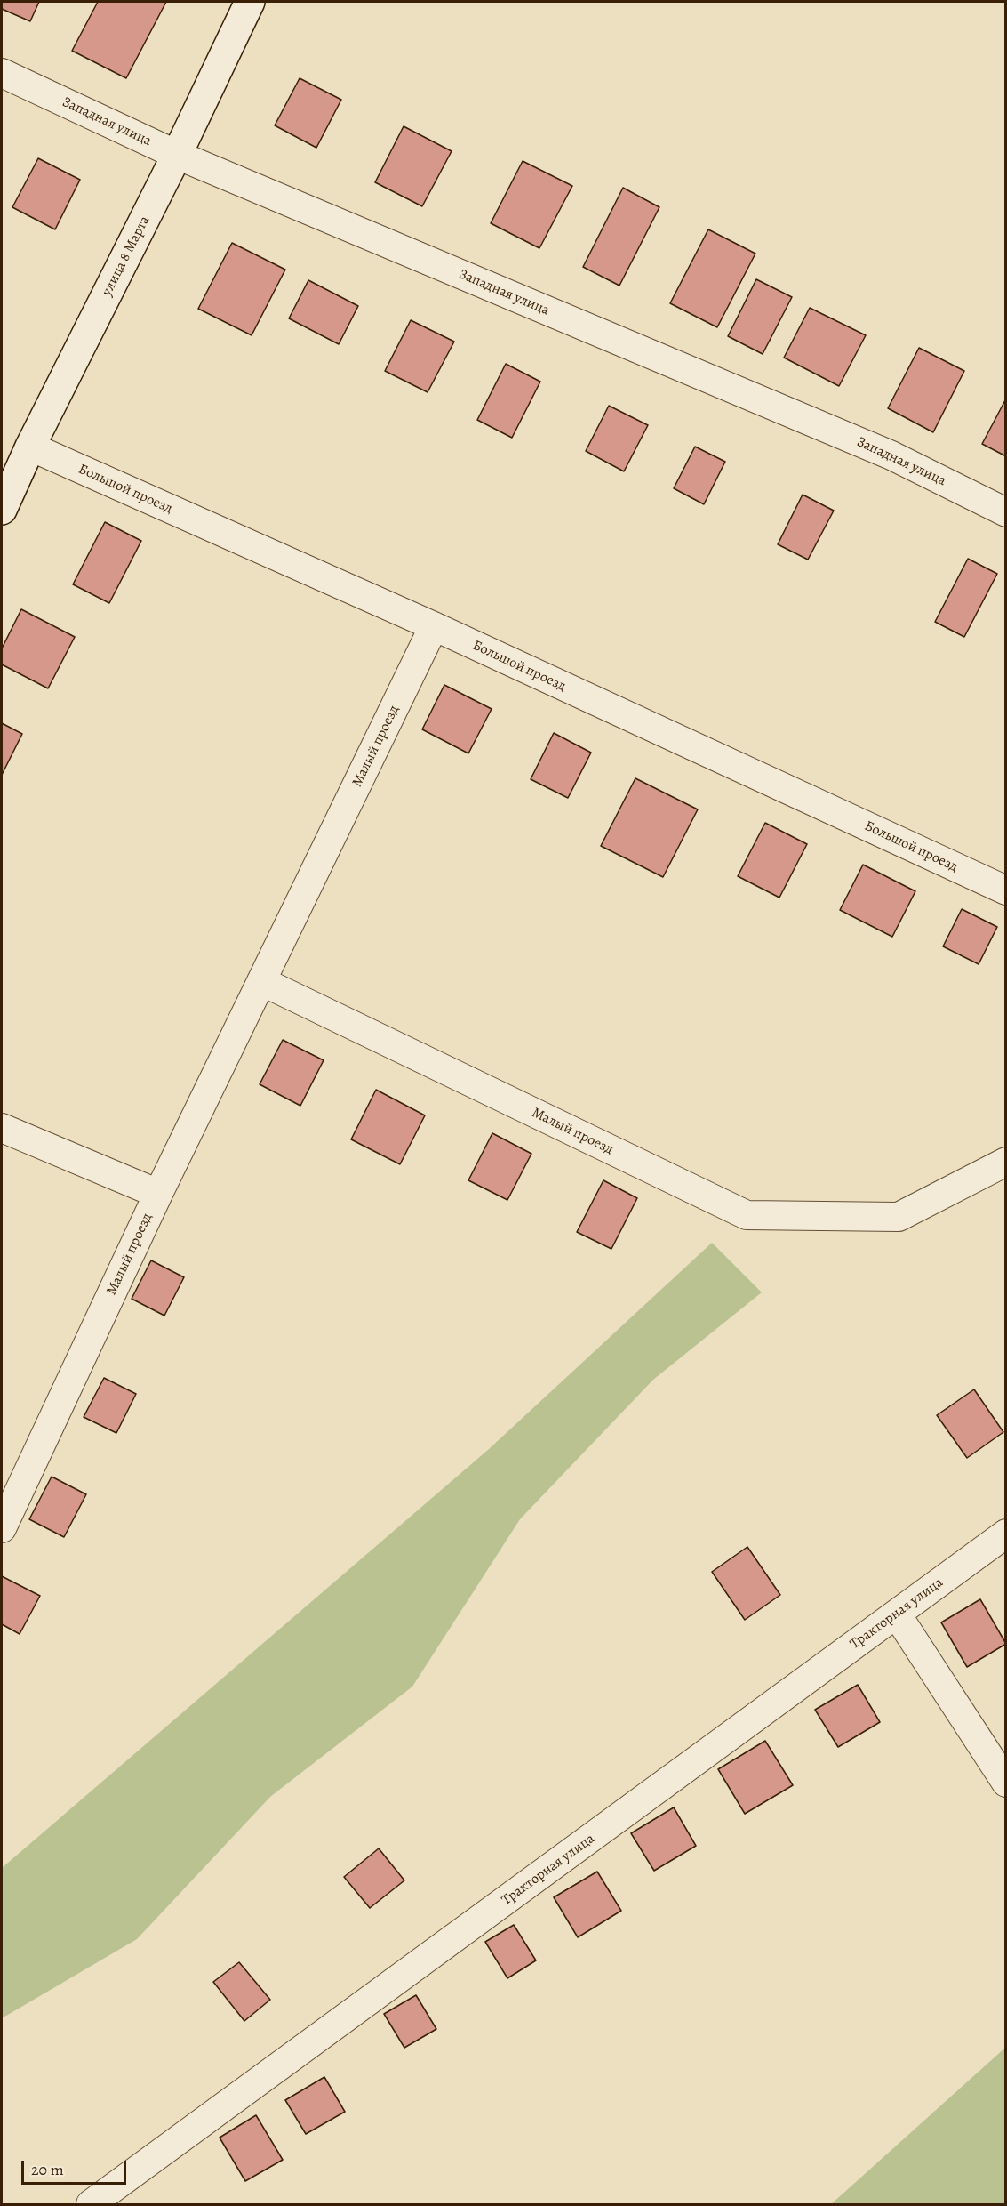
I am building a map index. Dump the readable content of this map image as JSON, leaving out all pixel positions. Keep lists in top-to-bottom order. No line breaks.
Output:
{"streets":{"main road":["улица 8 Марта"],"street":["Западная улица","Большой проезд","Малый проезд","Тракторная улица"]},"crossings":[["Западная улица","улица 8 Марта"],["улица 8 Марта","Большой проезд"],["Большой проезд","Малый проезд"]],"scale_bar":"20 m"}
